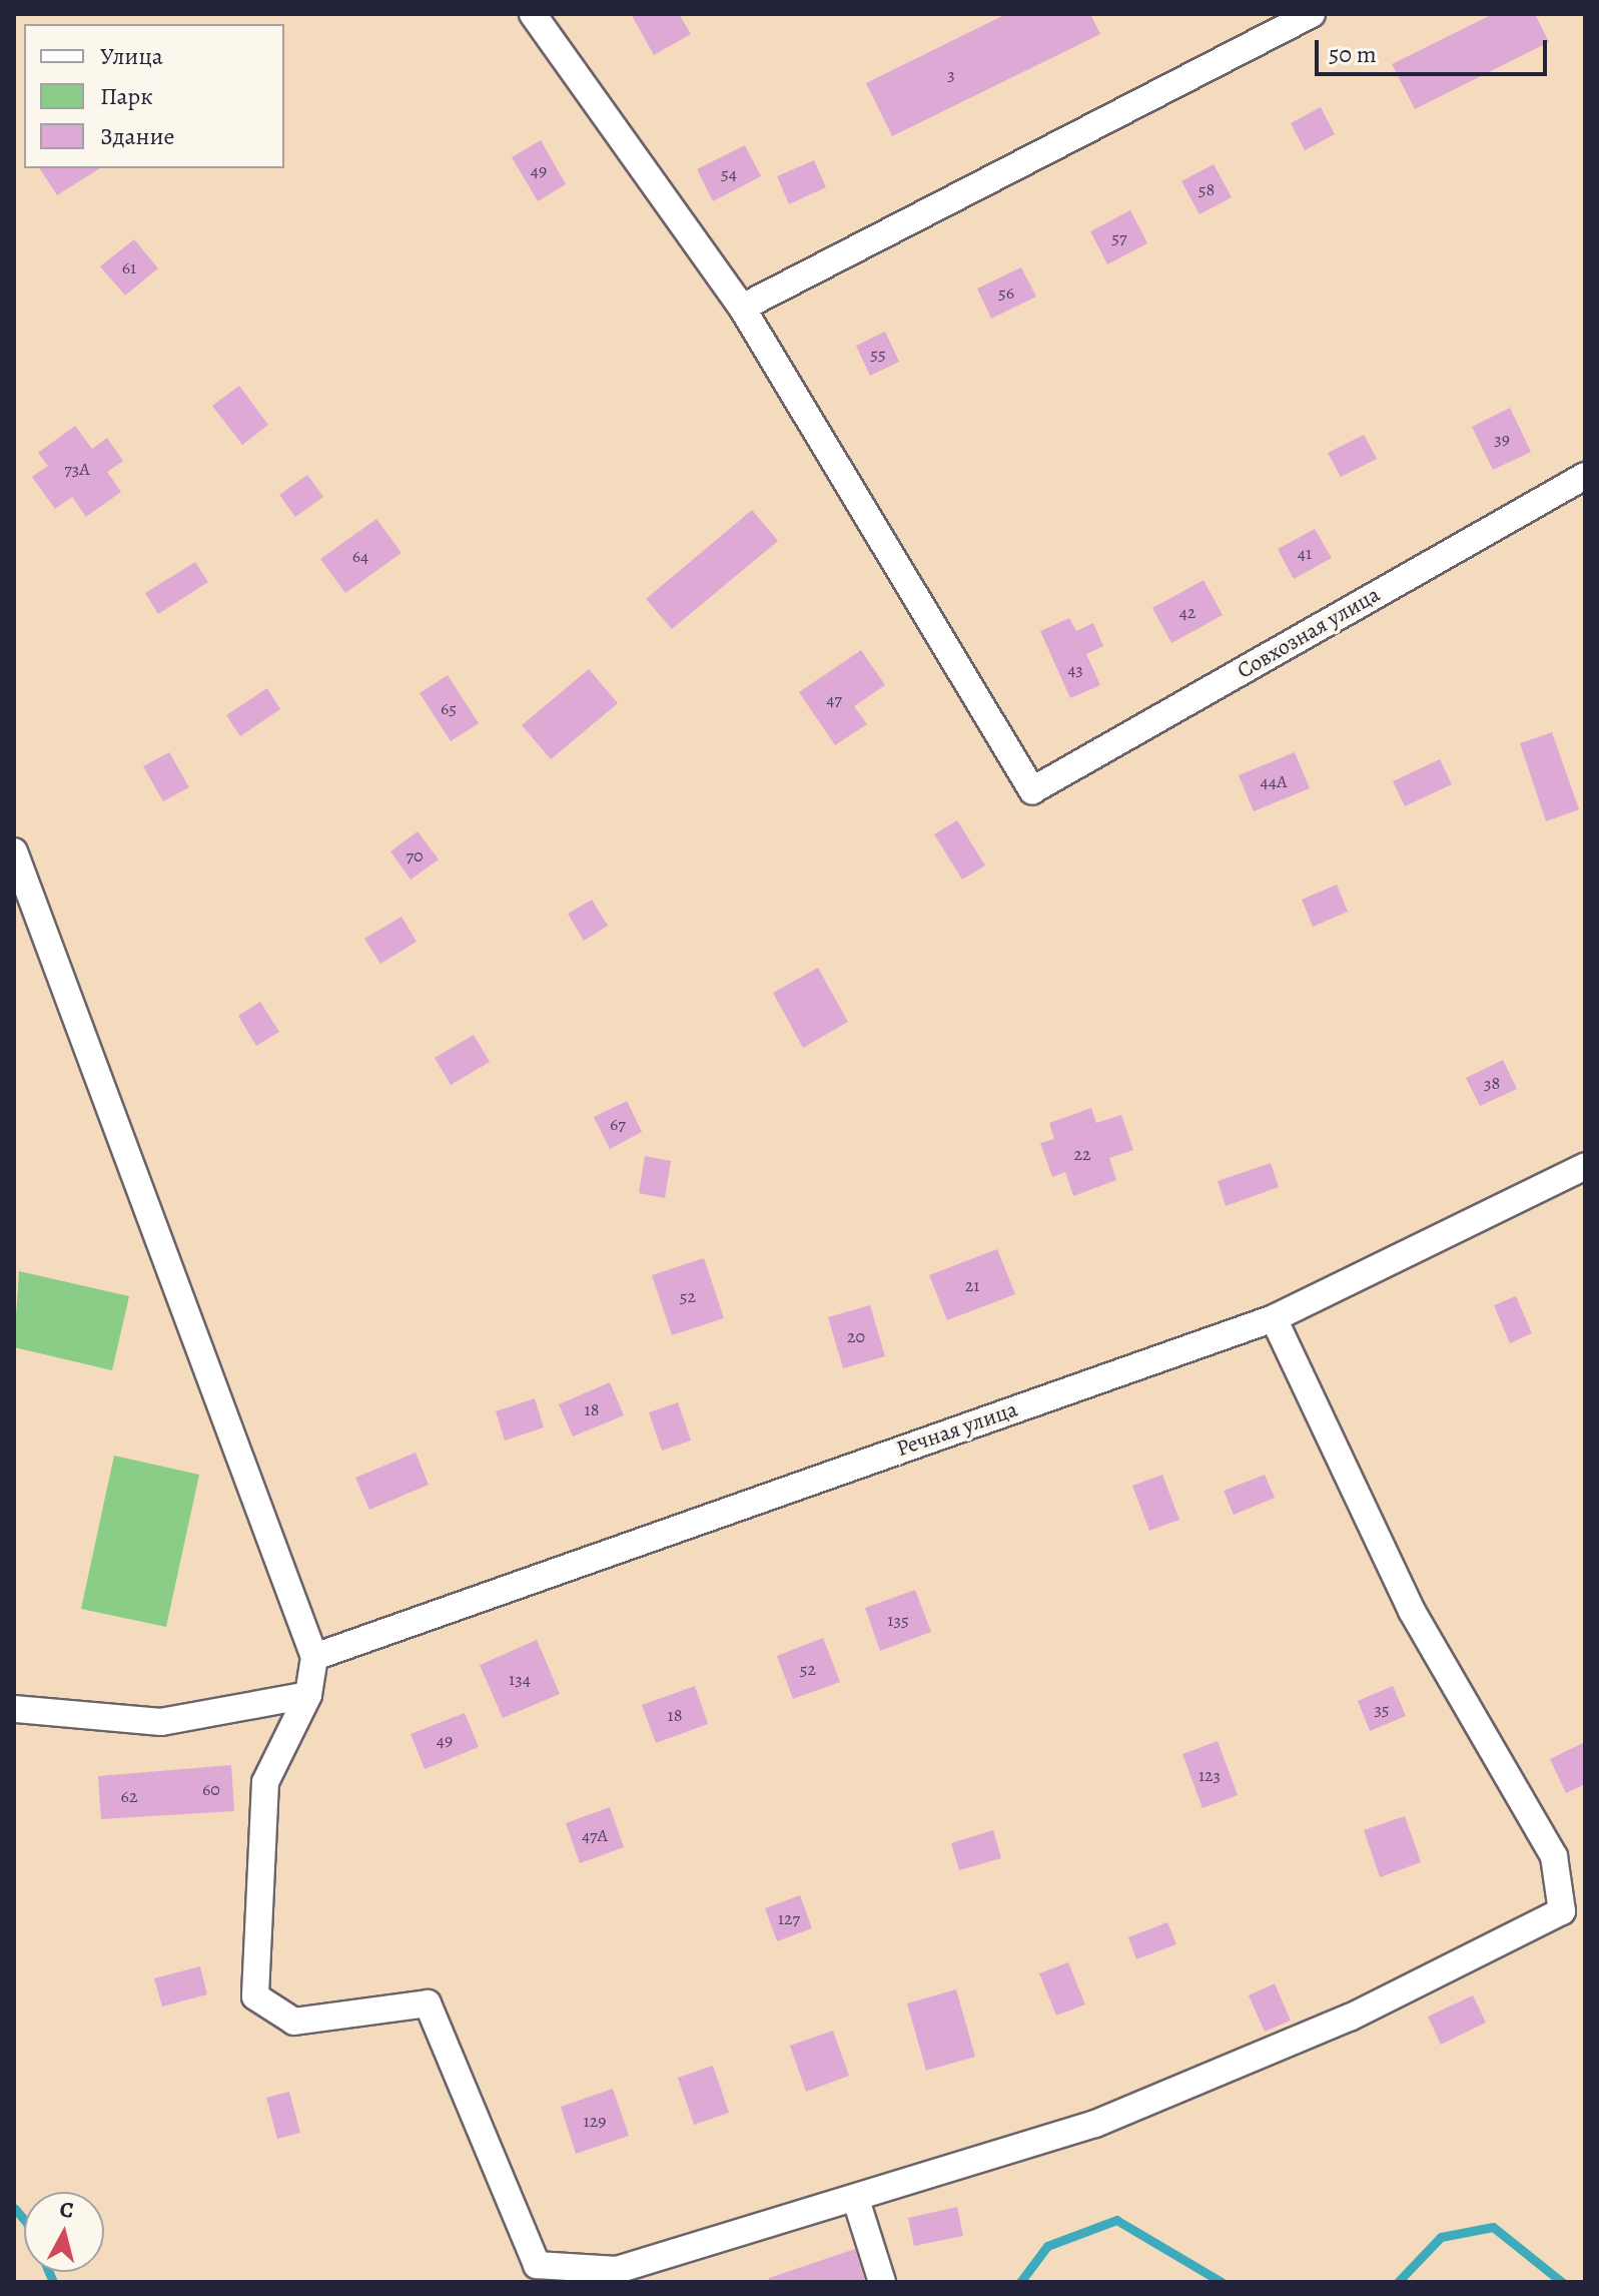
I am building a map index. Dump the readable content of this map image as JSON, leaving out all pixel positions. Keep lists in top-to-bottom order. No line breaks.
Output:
{"streets":{"street":["Совхозная улица","Речная улица"]},"house_numbers":["3","49","54","58","57","61","56","55","39","73А","41","64","42","43","47","65","44А","70","38","67","22","21","52","20","18","135","52","134","35","18","49","123","60","62","47А","127","129"],"legend":["Улица","Парк","Здание"],"scale_bar":"50 m","north":"top"}
